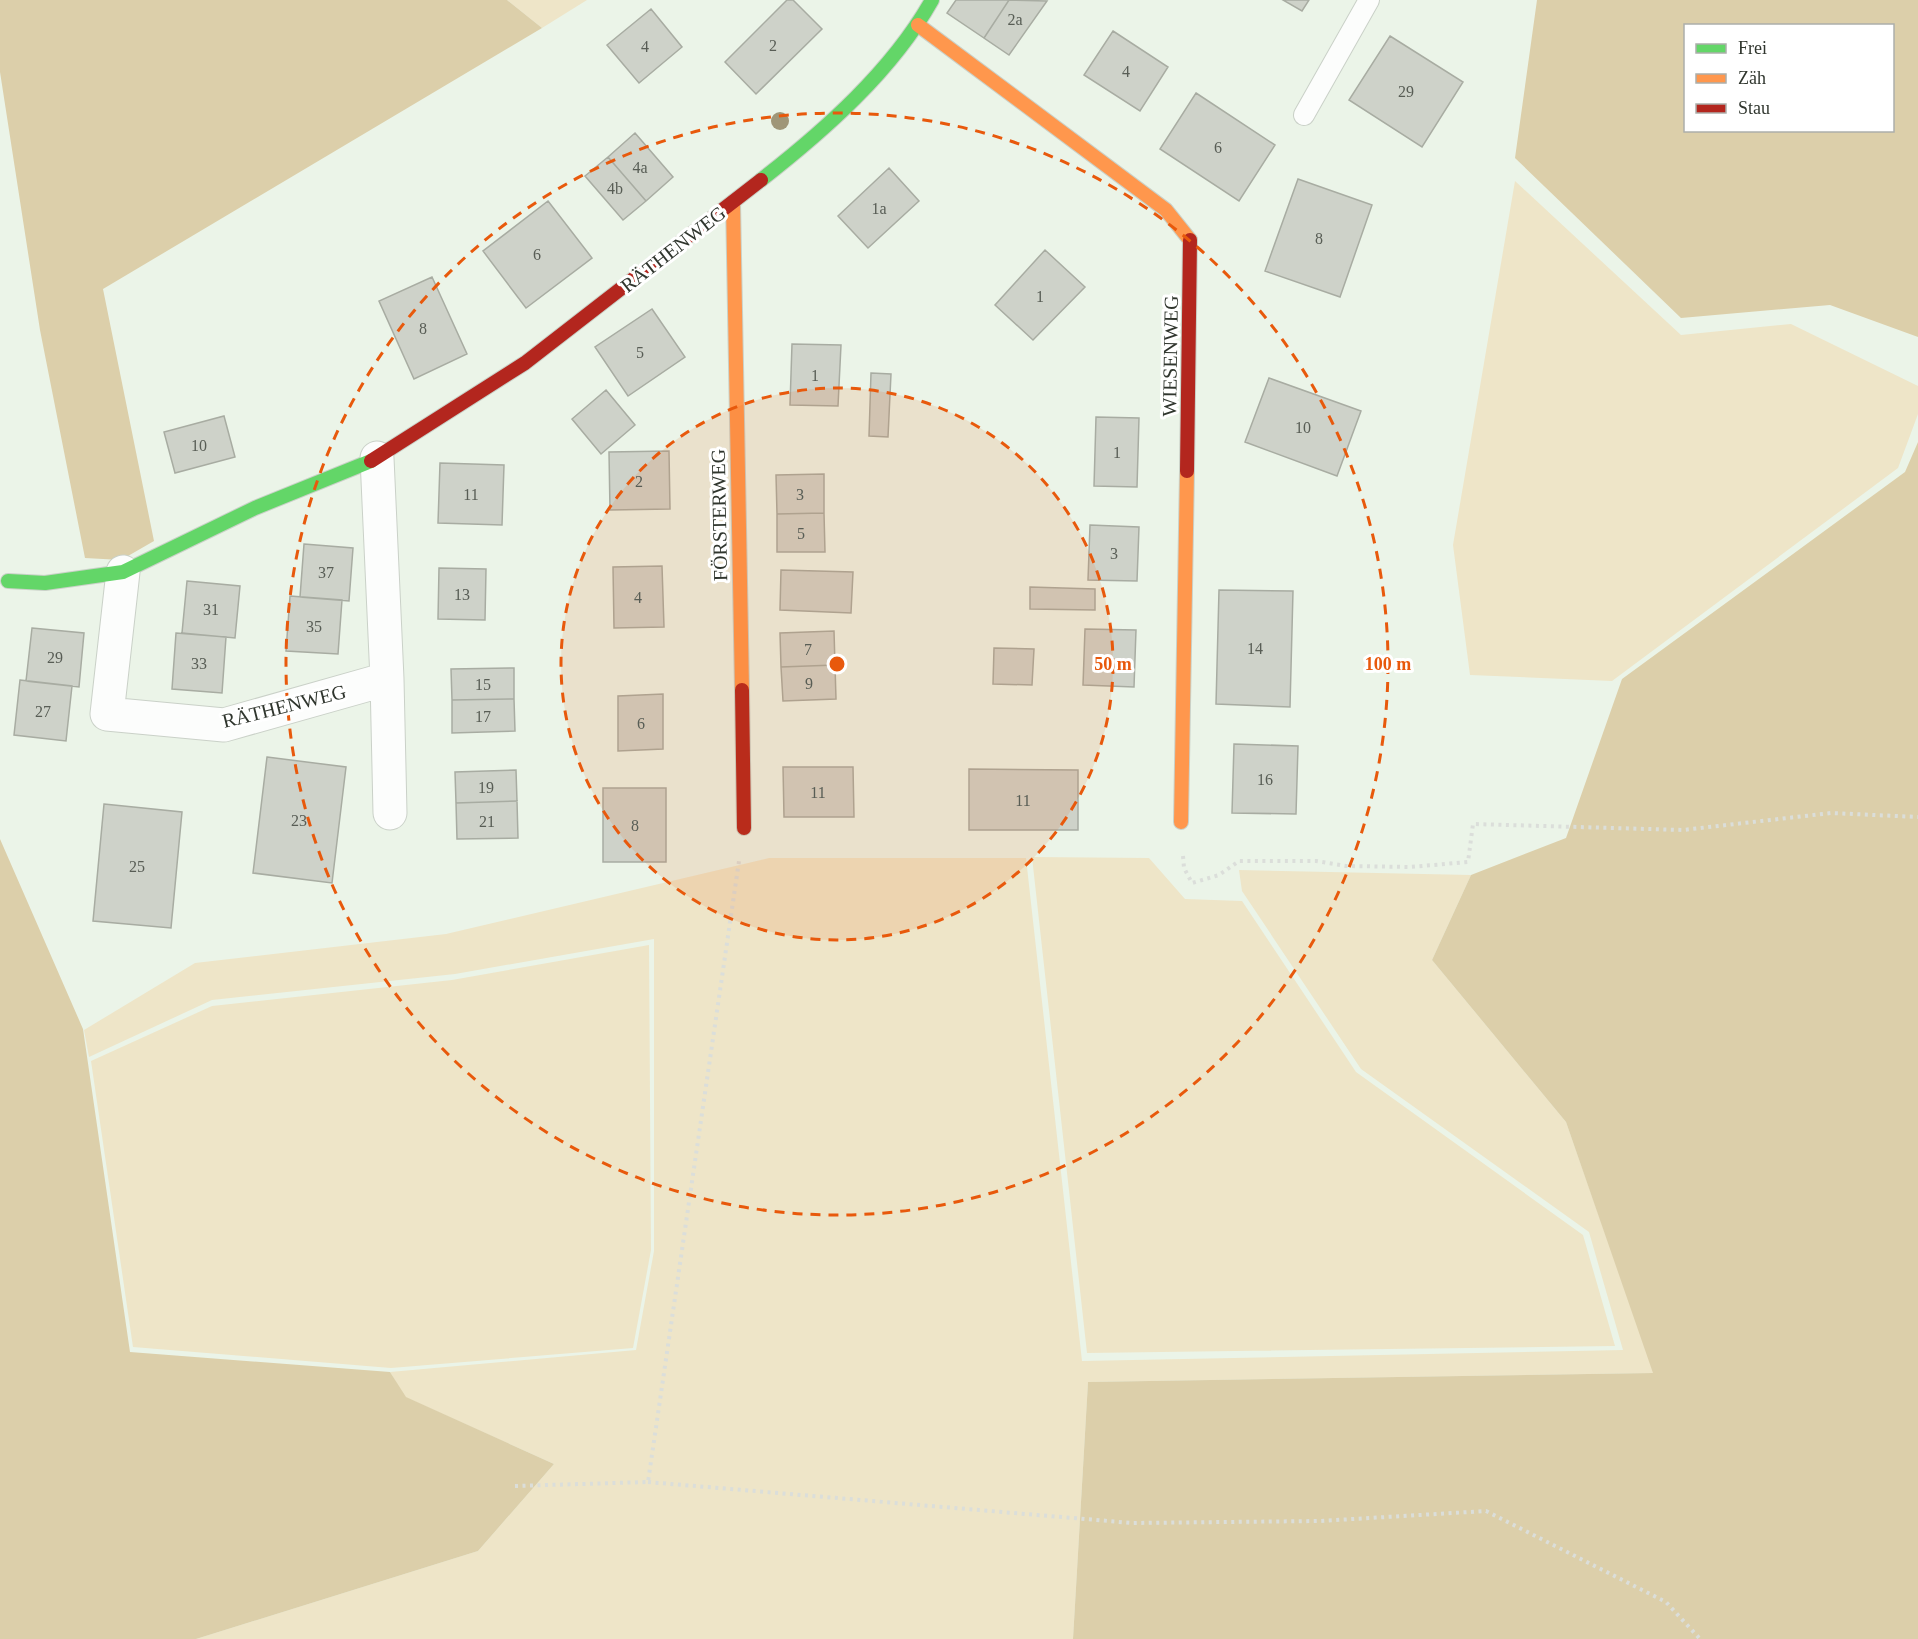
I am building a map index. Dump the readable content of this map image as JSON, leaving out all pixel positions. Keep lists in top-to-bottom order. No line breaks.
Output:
{"streets":{"street":["RÄTHENWEG","WIESENWEG","FÖRSTERWEG"]},"crossings":[["RÄTHENWEG","WIESENWEG"],["RÄTHENWEG","FÖRSTERWEG"]],"house_numbers":["2a","2","4","4","29","6","4a","4b","1a","8","6","1","8","5","1","10","10","1","2","11","3","5","3","37","13","4","31","35","14","7","29","33","9","15","27","17","6","16","19","11","11","23","21","8","25"],"legend":["Frei","Zäh","Stau"],"rings":["50 m","100 m"]}
